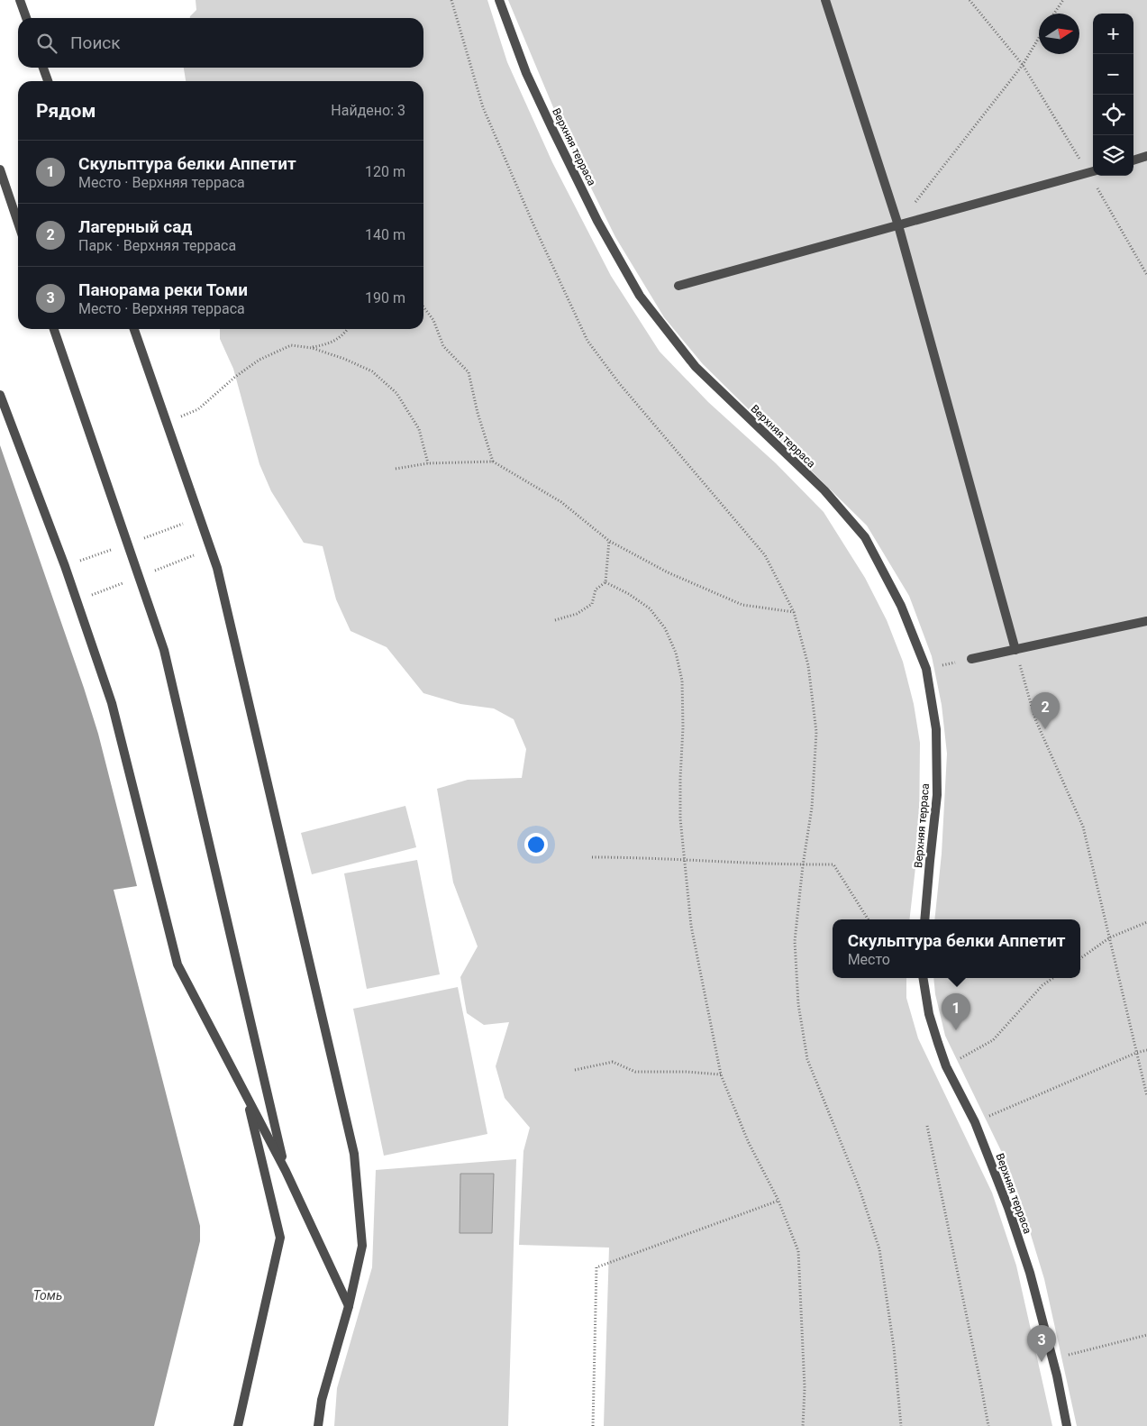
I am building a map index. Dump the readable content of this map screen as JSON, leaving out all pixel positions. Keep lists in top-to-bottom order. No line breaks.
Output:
{"streets":{"street":["Верхняя терраса"]},"water":["Томь"],"north":"right","page":{"map_buttons":["+","−"],"search":"Поиск","heading":["Рядом","Найдено: 3"],"list":[{"mark":"1","name":"Скульптура белки Аппетит","note":"Место · Верхняя терраса","value":"120 m"},{"mark":"2","name":"Лагерный сад","note":"Парк · Верхняя терраса","value":"140 m"},{"mark":"3","name":"Панорама реки Томи","note":"Место · Верхняя терраса","value":"190 m"}],"pins":["2","1","3"],"popup":["Скульптура белки Аппетит","Место"]}}
